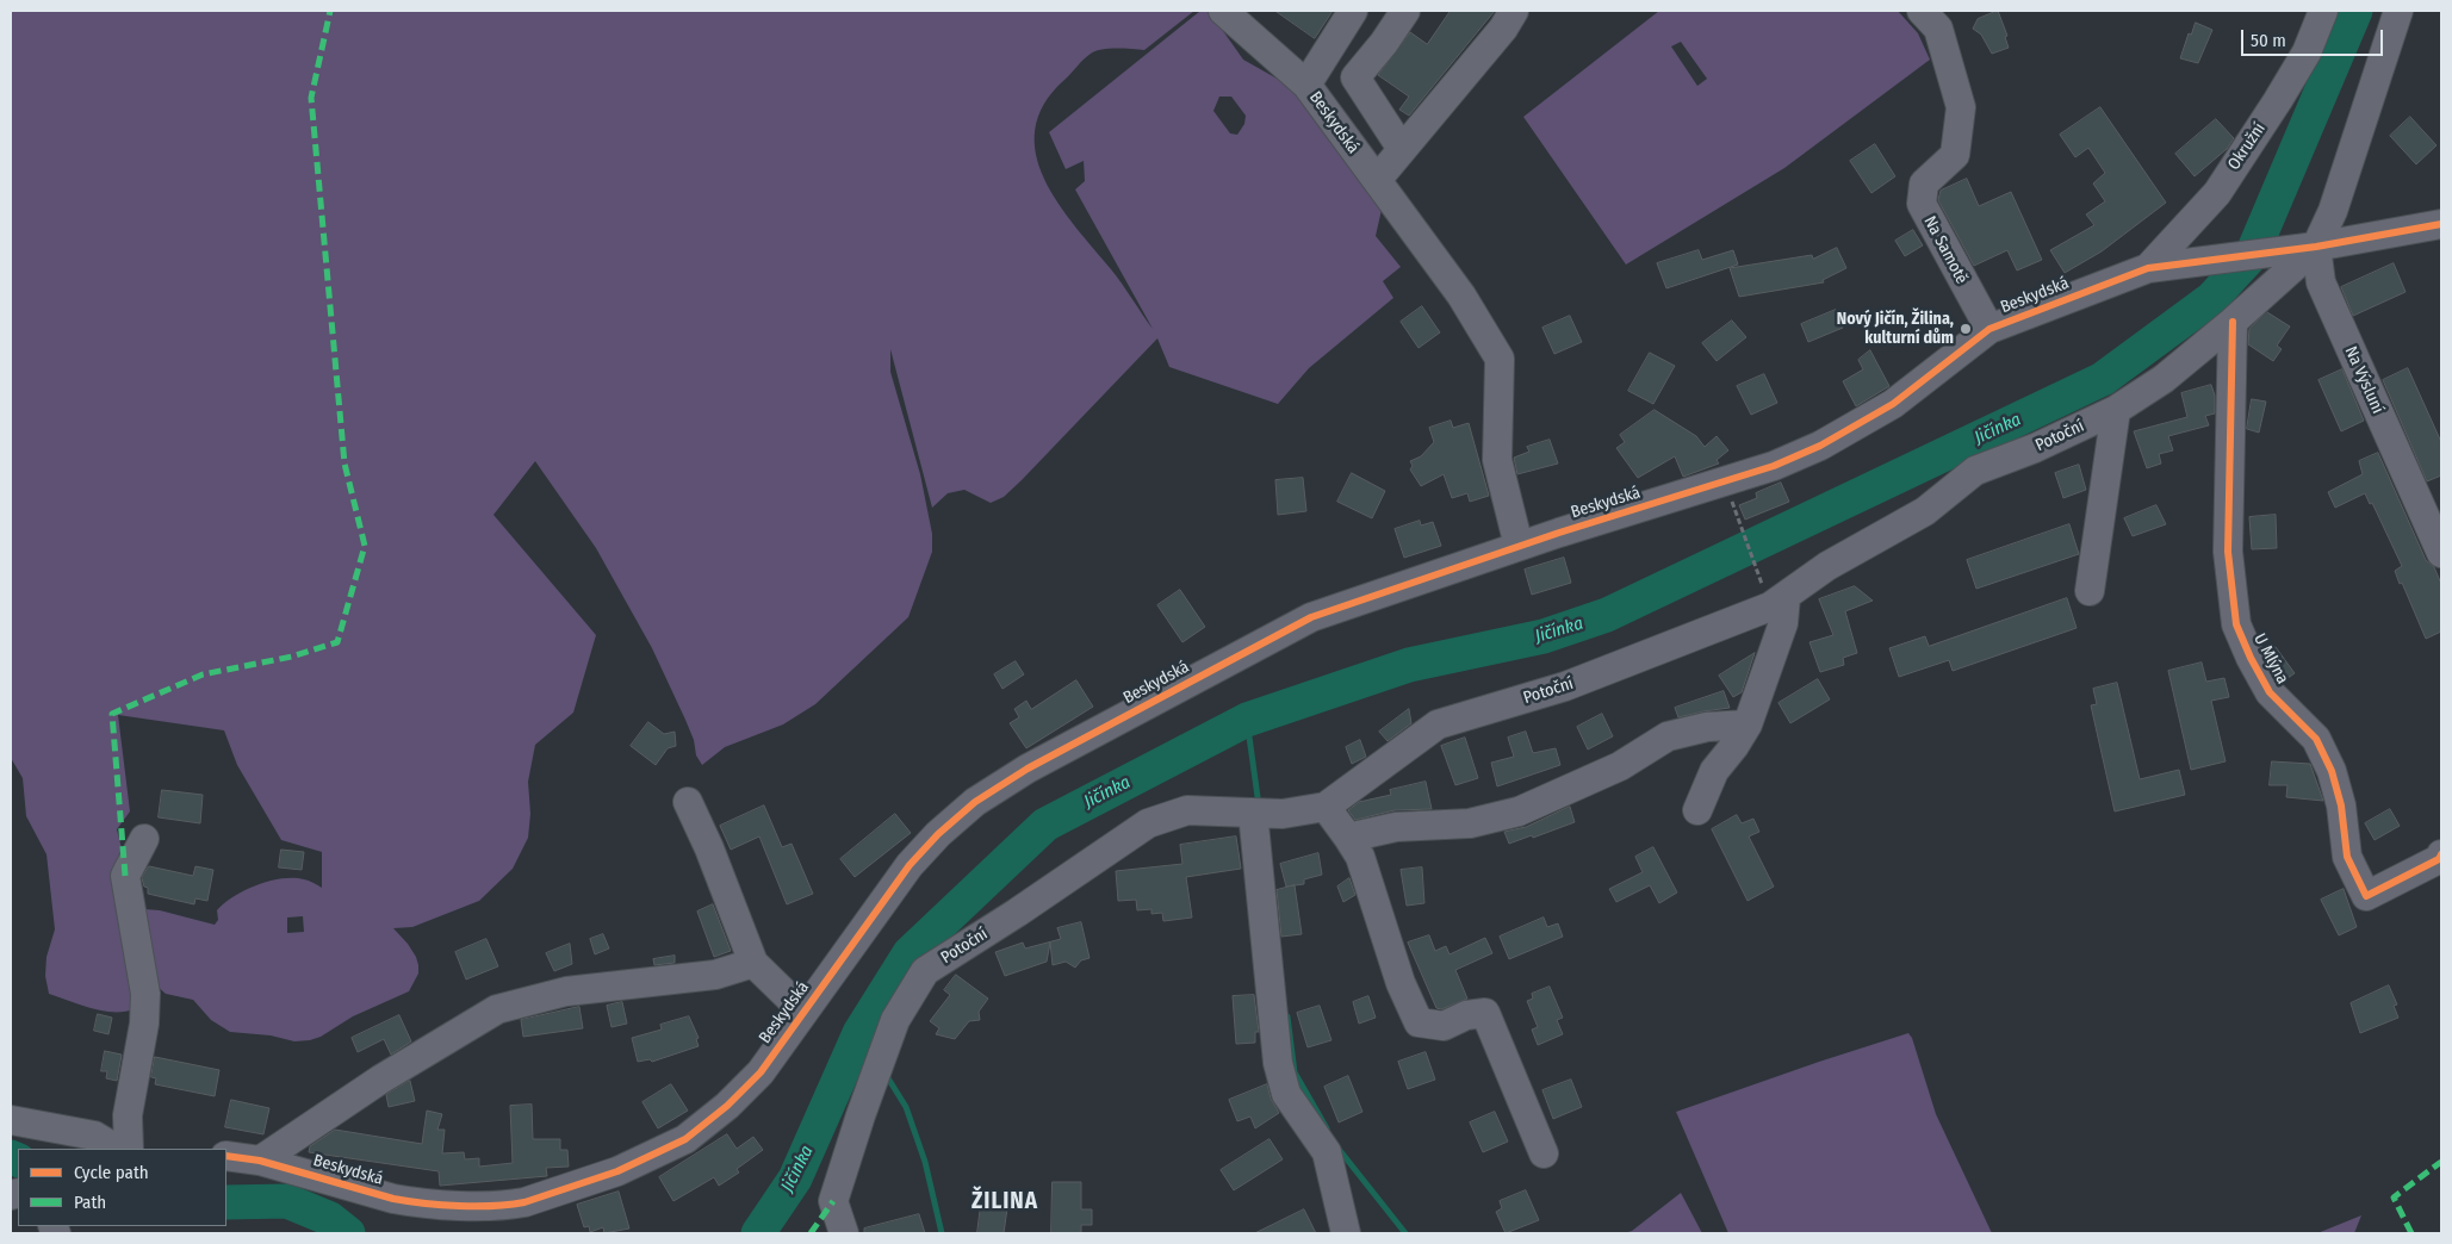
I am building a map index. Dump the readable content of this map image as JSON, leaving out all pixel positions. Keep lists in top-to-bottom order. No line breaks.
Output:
{"streets":{"street":["Beskydská","Okružní","Na Samotě","Na Výsluní","Potoční","U Mlýna"]},"crossings":[["Beskydská","Okružní"],["Beskydská","Na Samotě"],["Beskydská","Na Výsluní"],["Beskydská","Potoční"],["Na Výsluní","Potoční"],["Potoční","U Mlýna"]],"districts":["ŽILINA"],"water":["Jičínka"],"places":["Nový Jičín, Žilina, kulturní dům"],"legend":["Cycle path","Path"],"scale_bar":"50 m"}
